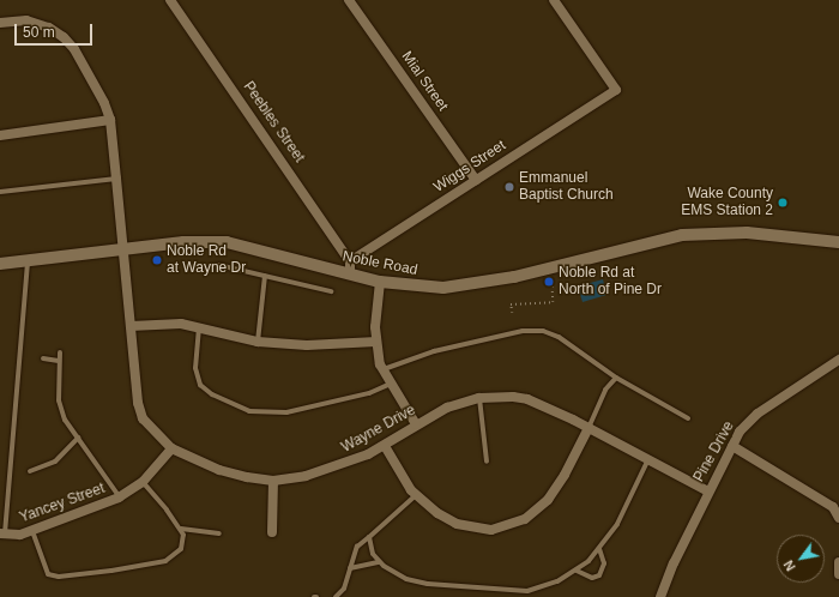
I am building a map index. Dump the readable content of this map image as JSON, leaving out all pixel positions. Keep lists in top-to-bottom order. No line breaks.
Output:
{"streets":{"street":["Mial Street","Peebles Street","Wiggs Street","Noble Road","Wayne Drive","Pine Drive","Yancey Street"]},"crossings":[["Mial Street","Wiggs Street"],["Peebles Street","Wiggs Street"],["Peebles Street","Noble Road"],["Wiggs Street","Noble Road"],["Noble Road","Wayne Drive"],["Wayne Drive","Pine Drive"],["Wayne Drive","Yancey Street"]],"places":["Emmanuel Baptist Church","Wake County EMS Station 2","Noble Rd at Wayne Dr","Noble Rd at North of Pine Dr"],"scale_bar":"50 m","north":"bottom left"}
